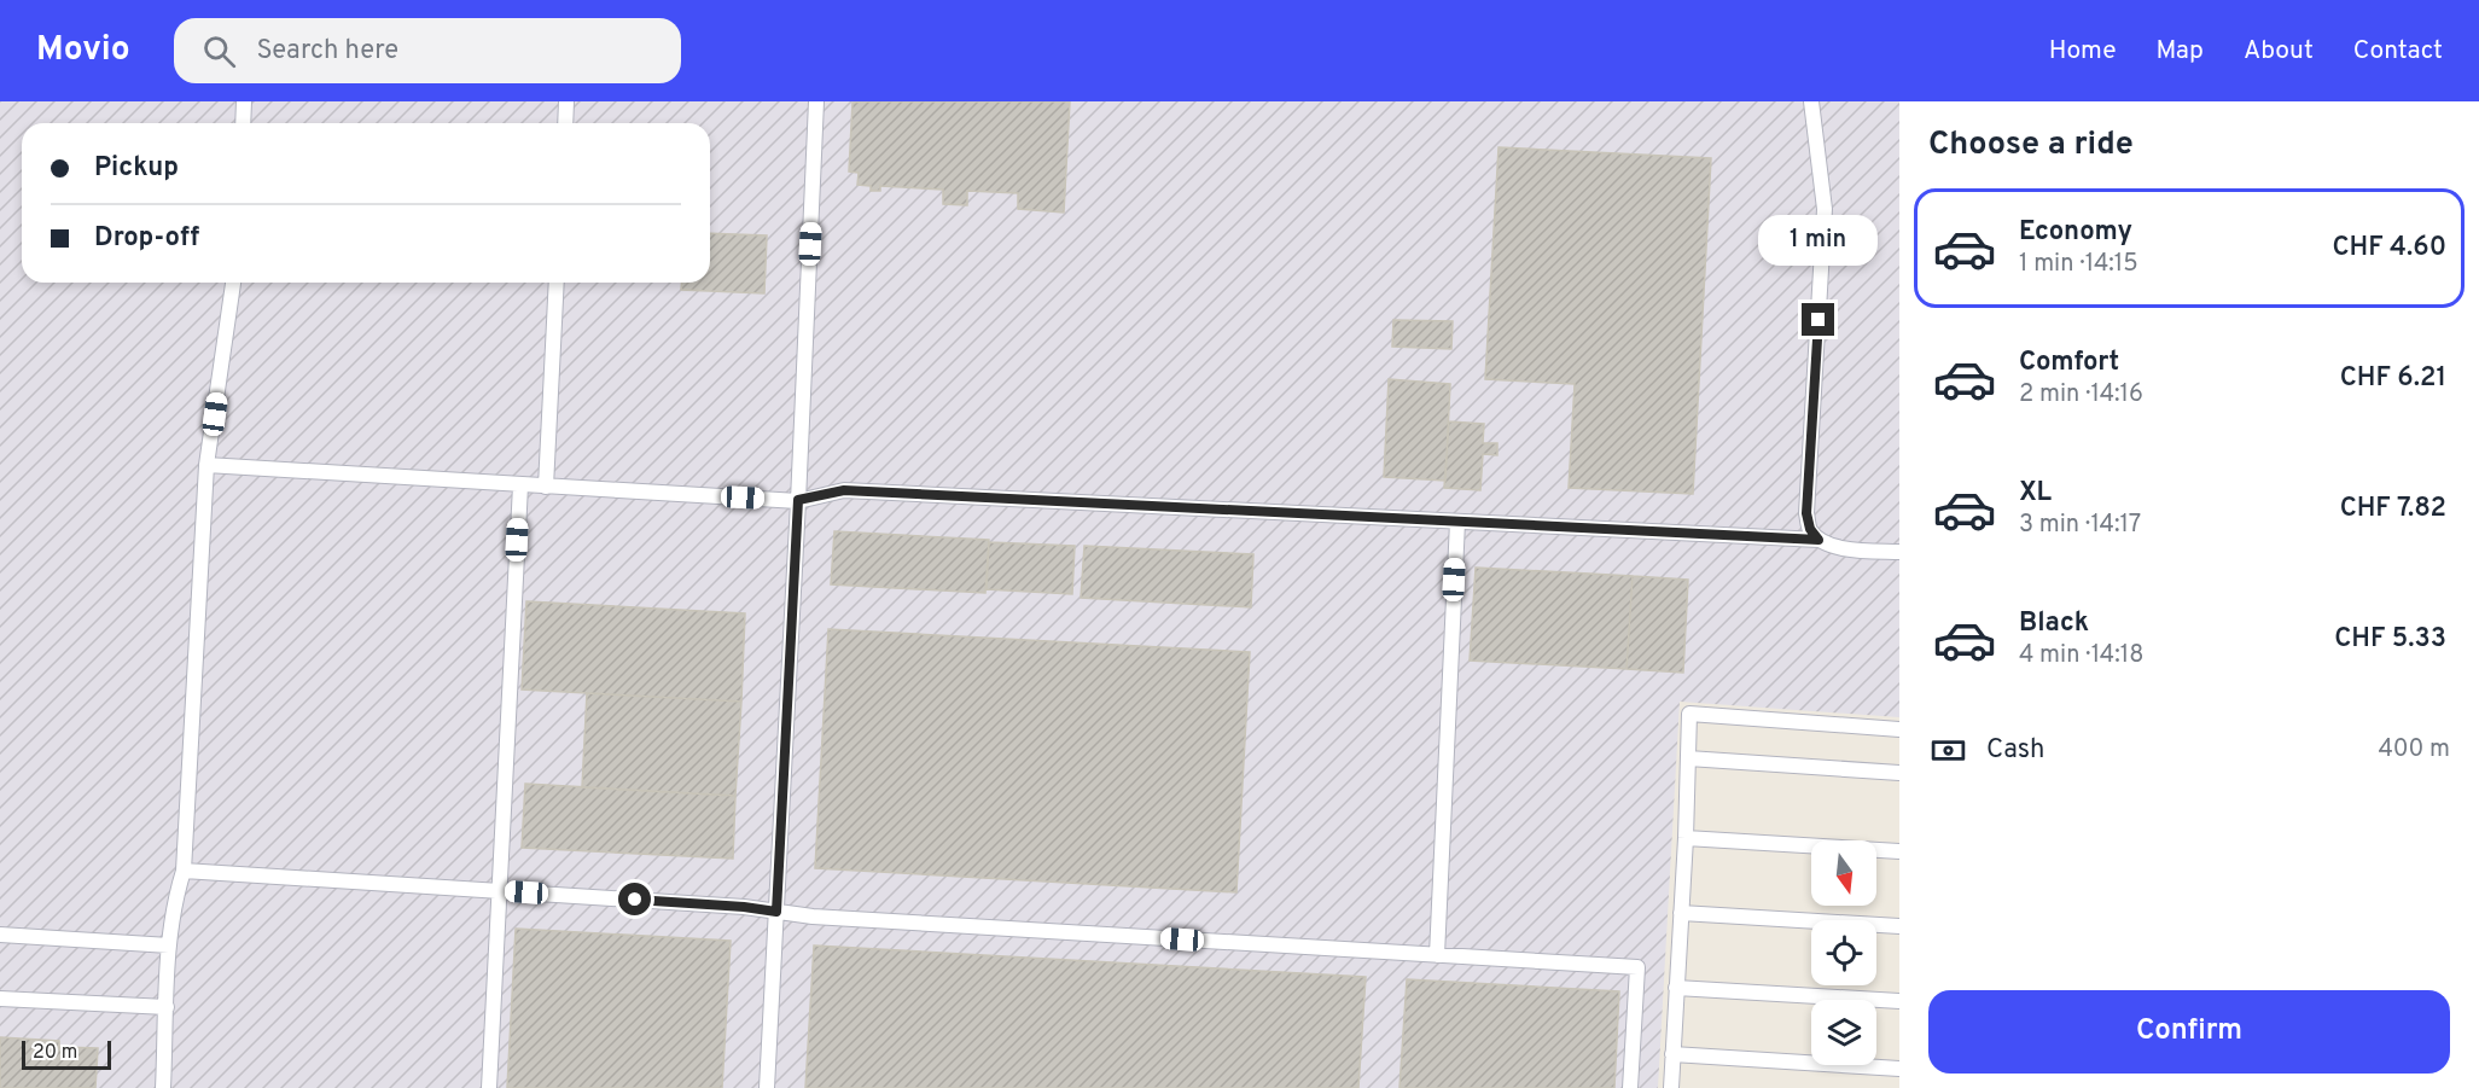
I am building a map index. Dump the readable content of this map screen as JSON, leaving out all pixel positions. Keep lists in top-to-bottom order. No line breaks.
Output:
{"scale_bar":"20 m","north":"bottom","page":{"header":"Movio","search":"Search here","nav":["Home","Map","About","Contact"],"heading":"Choose a ride","banner":["Pickup","Drop-off"],"list":[{"name":"Economy","note":"1 min · 14:15","value":"CHF 4.60"},{"name":"Comfort","note":"2 min · 14:16","value":"CHF 6.21"},{"name":"XL","note":"3 min · 14:17","value":"CHF 7.82"},{"name":"Black","note":"4 min · 14:18","value":"CHF 5.33"}],"bubble":"1 min","pay":["Cash","400 m"],"buttons":"Confirm","scale":"20 m"}}
